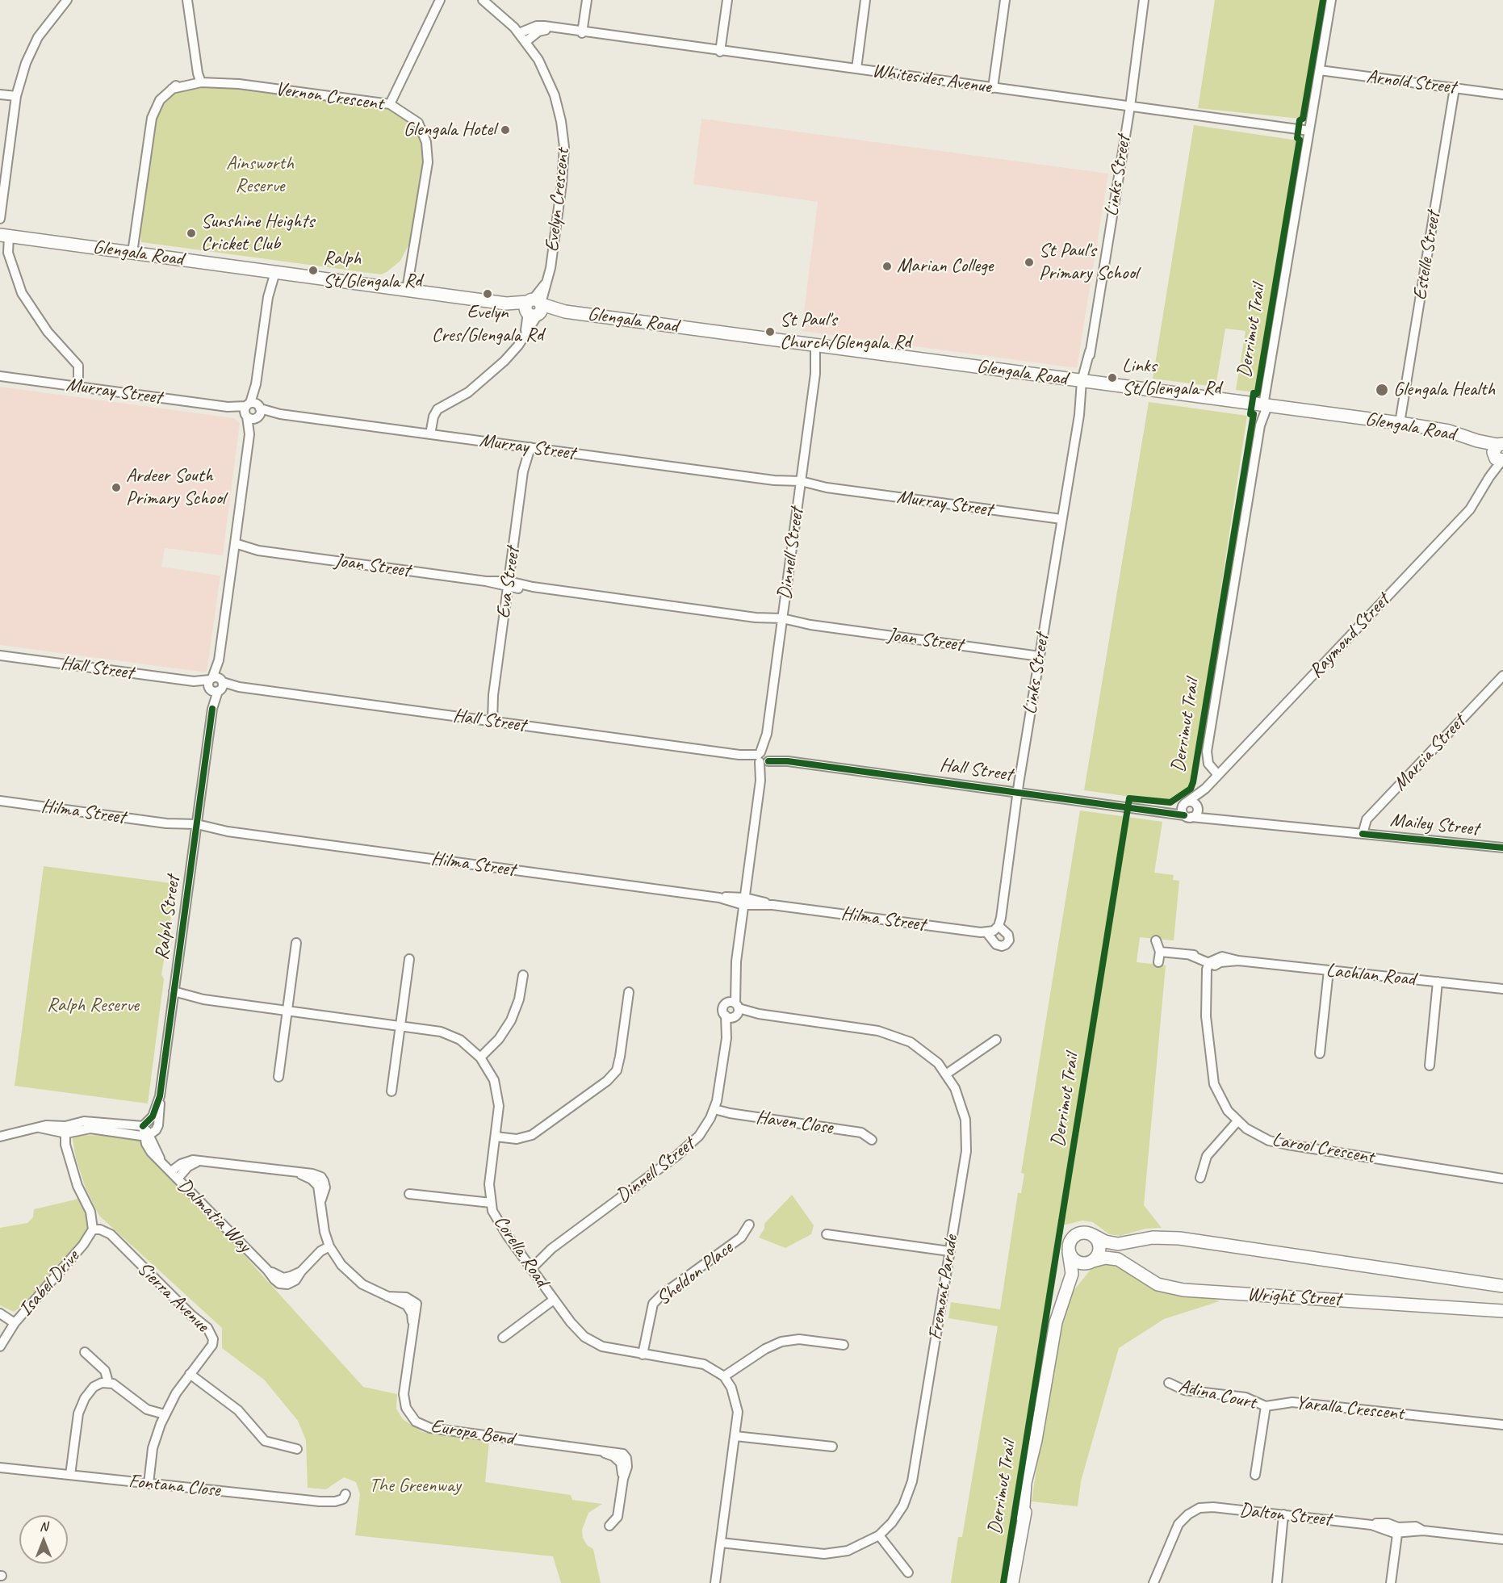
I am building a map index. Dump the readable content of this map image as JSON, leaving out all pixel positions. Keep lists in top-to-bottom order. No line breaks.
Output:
{"streets":{"street":["Whitesides Avenue","Arnold Street","Vernon Crescent","Links Street","Evelyn Crescent","Glengala Road","Estelle Street","Murray Street","Dinnell Street","Joan Street","Eva Street","Raymond Street","Hall Street","Marcia Street","Hilma Street","Mailey Street","Ralph Street","Lachlan Road","Haven Close","Larool Crescent","Dalmatia Way","Corella Road","Sheldon Place","Isabel Drive","Fremont Parade","Sierra Avenue","Wright Street","Adina Court","Yaralla Crescent","Europa Bend","Fontana Close","Dalton Street"],"cycle path":["Derrimut Trail"]},"crossings":[["Whitesides Avenue","Links Street"],["Whitesides Avenue","Evelyn Crescent"],["Arnold Street","Estelle Street"],["Vernon Crescent","Glengala Road"],["Links Street","Glengala Road"],["Links Street","Murray Street"],["Links Street","Joan Street"],["Links Street","Hall Street"],["Links Street","Hilma Street"],["Evelyn Crescent","Glengala Road"],["Evelyn Crescent","Murray Street"],["Glengala Road","Estelle Street"],["Glengala Road","Dinnell Street"],["Glengala Road","Raymond Street"],["Glengala Road","Ralph Street"],["Murray Street","Dinnell Street"],["Murray Street","Eva Street"],["Murray Street","Ralph Street"],["Dinnell Street","Joan Street"],["Dinnell Street","Hall Street"],["Dinnell Street","Hilma Street"],["Dinnell Street","Haven Close"],["Dinnell Street","Corella Road"],["Dinnell Street","Fremont Parade"],["Joan Street","Eva Street"],["Joan Street","Ralph Street"],["Eva Street","Hall Street"],["Raymond Street","Hall Street"],["Hall Street","Marcia Street"],["Hall Street","Mailey Street"],["Hall Street","Ralph Street"],["Marcia Street","Mailey Street"],["Hilma Street","Ralph Street"],["Ralph Street","Dalmatia Way"],["Ralph Street","Corella Road"],["Lachlan Road","Larool Crescent"],["Dalmatia Way","Europa Bend"],["Corella Road","Sheldon Place"],["Isabel Drive","Sierra Avenue"],["Sierra Avenue","Fontana Close"],["Adina Court","Yaralla Crescent"]],"parks":["Ainsworth Reserve","Ralph Reserve","The Greenway"],"places":["Glengala Hotel","Sunshine Heights Cricket Club","St Paul's Primary School","Marian College","Ralph St/Glengala Rd","Evelyn Cres/Glengala Rd","St Paul's Church/Glengala Rd","Links St/Glengala Rd","Glengala Health","Ardeer South Primary School"],"north":"top"}
